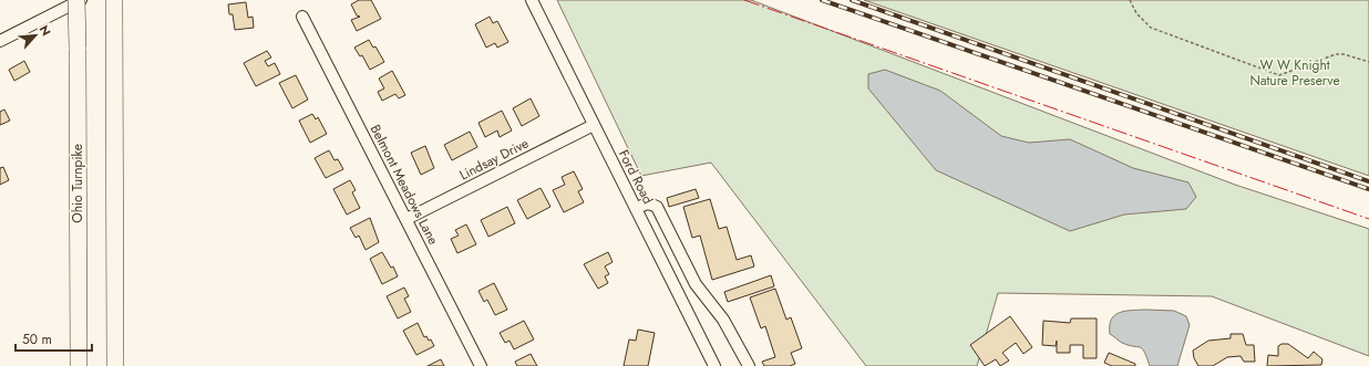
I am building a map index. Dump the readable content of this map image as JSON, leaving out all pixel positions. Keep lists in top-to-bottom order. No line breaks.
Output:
{"streets":{"highway":["Ohio Turnpike"],"street":["Lindsay Drive","Ford Road","Belmont Meadows Lane"]},"crossings":[["Lindsay Drive","Ford Road"],["Lindsay Drive","Belmont Meadows Lane"]],"parks":["W W Knight Nature Preserve"],"scale_bar":"50 m","north":"top right"}
